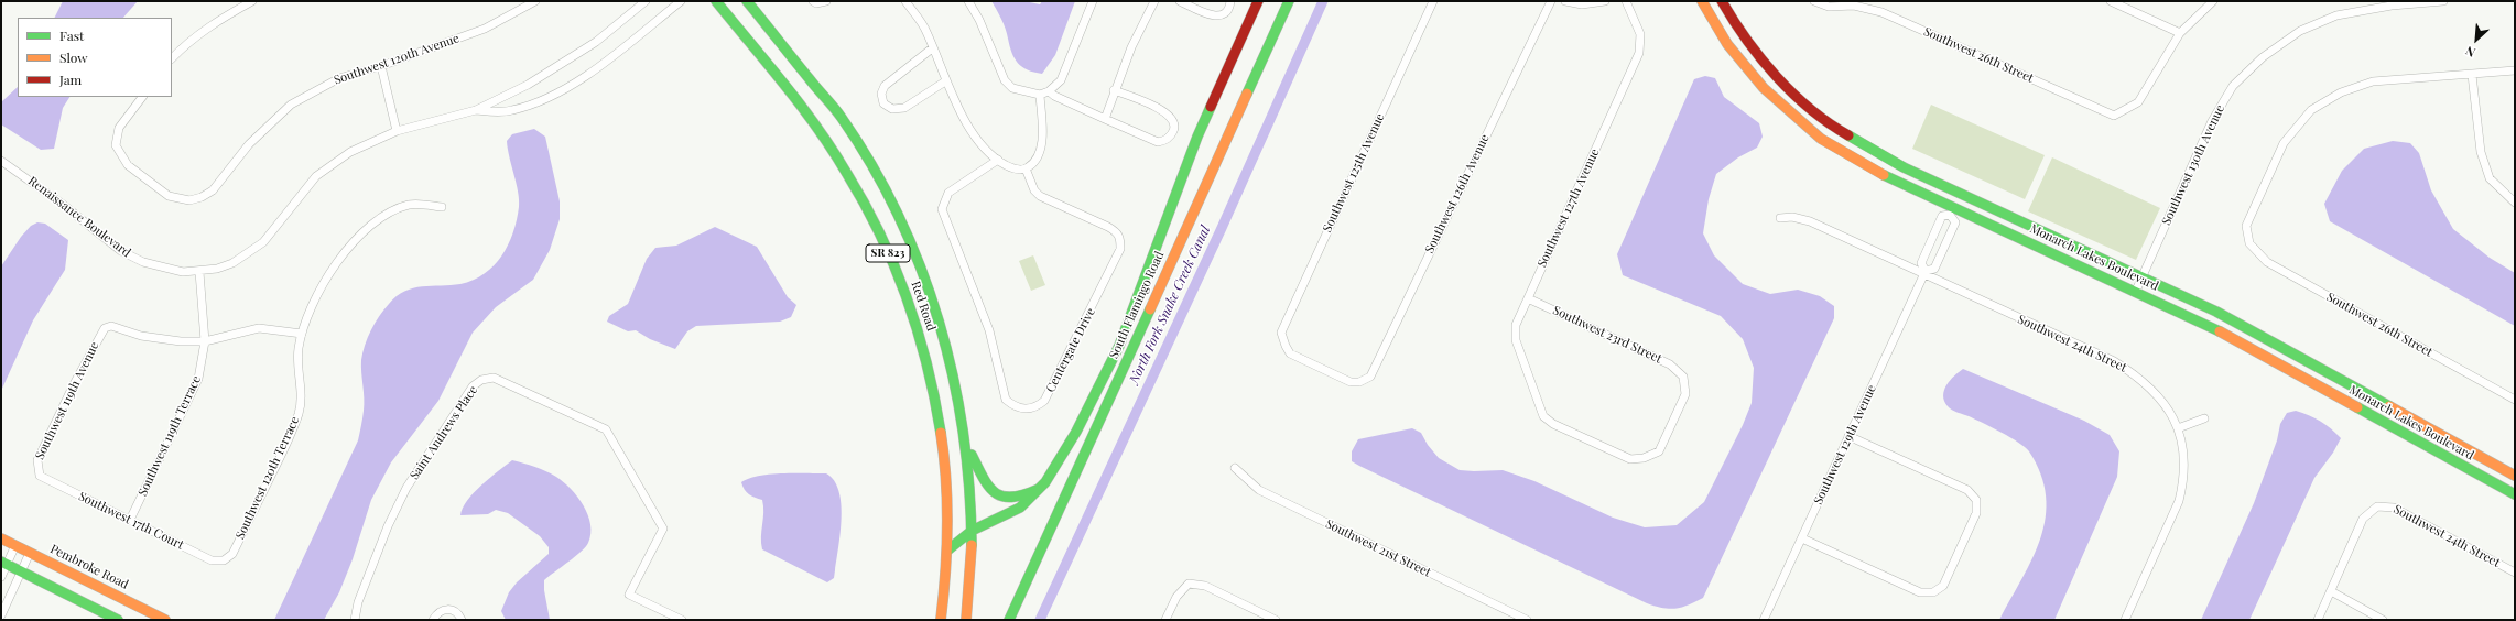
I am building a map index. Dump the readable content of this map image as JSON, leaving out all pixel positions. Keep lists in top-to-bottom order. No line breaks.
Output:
{"streets":{"main road":["SR 823","Monarch Lakes Boulevard","South Flamingo Road","Red Road","Pembroke Road"],"street":["Southwest 26th Street","Southwest 120th Avenue","Southwest 130th Avenue","Southwest 125th Avenue","Southwest 126th Avenue","Southwest 127th Avenue","Renaissance Boulevard","Southwest 23rd Street","Southwest 24th Street","Centergate Drive","Southwest 119th Avenue","Saint Andrews Place","Southwest 119th Terrace","Southwest 129th Avenue","Southwest 120th Terrace","Southwest 17th Court","Southwest 21st Street"]},"crossings":[["Southwest 130th Avenue","Monarch Lakes Boulevard"],["Southwest 125th Avenue","Southwest 126th Avenue"],["Southwest 127th Avenue","Southwest 23rd Street"],["Renaissance Boulevard","Southwest 119th Terrace"],["Monarch Lakes Boulevard","Southwest 129th Avenue"],["South Flamingo Road","Red Road"],["Southwest 24th Street","Southwest 129th Avenue"],["Southwest 119th Avenue","Southwest 119th Terrace"],["Southwest 119th Avenue","Southwest 17th Court"],["Southwest 119th Terrace","Southwest 17th Court"],["Southwest 120th Terrace","Southwest 17th Court"]],"water":["North Fork Snake Creek Canal"],"legend":["Fast","Slow","Jam"],"north":"bottom left"}
